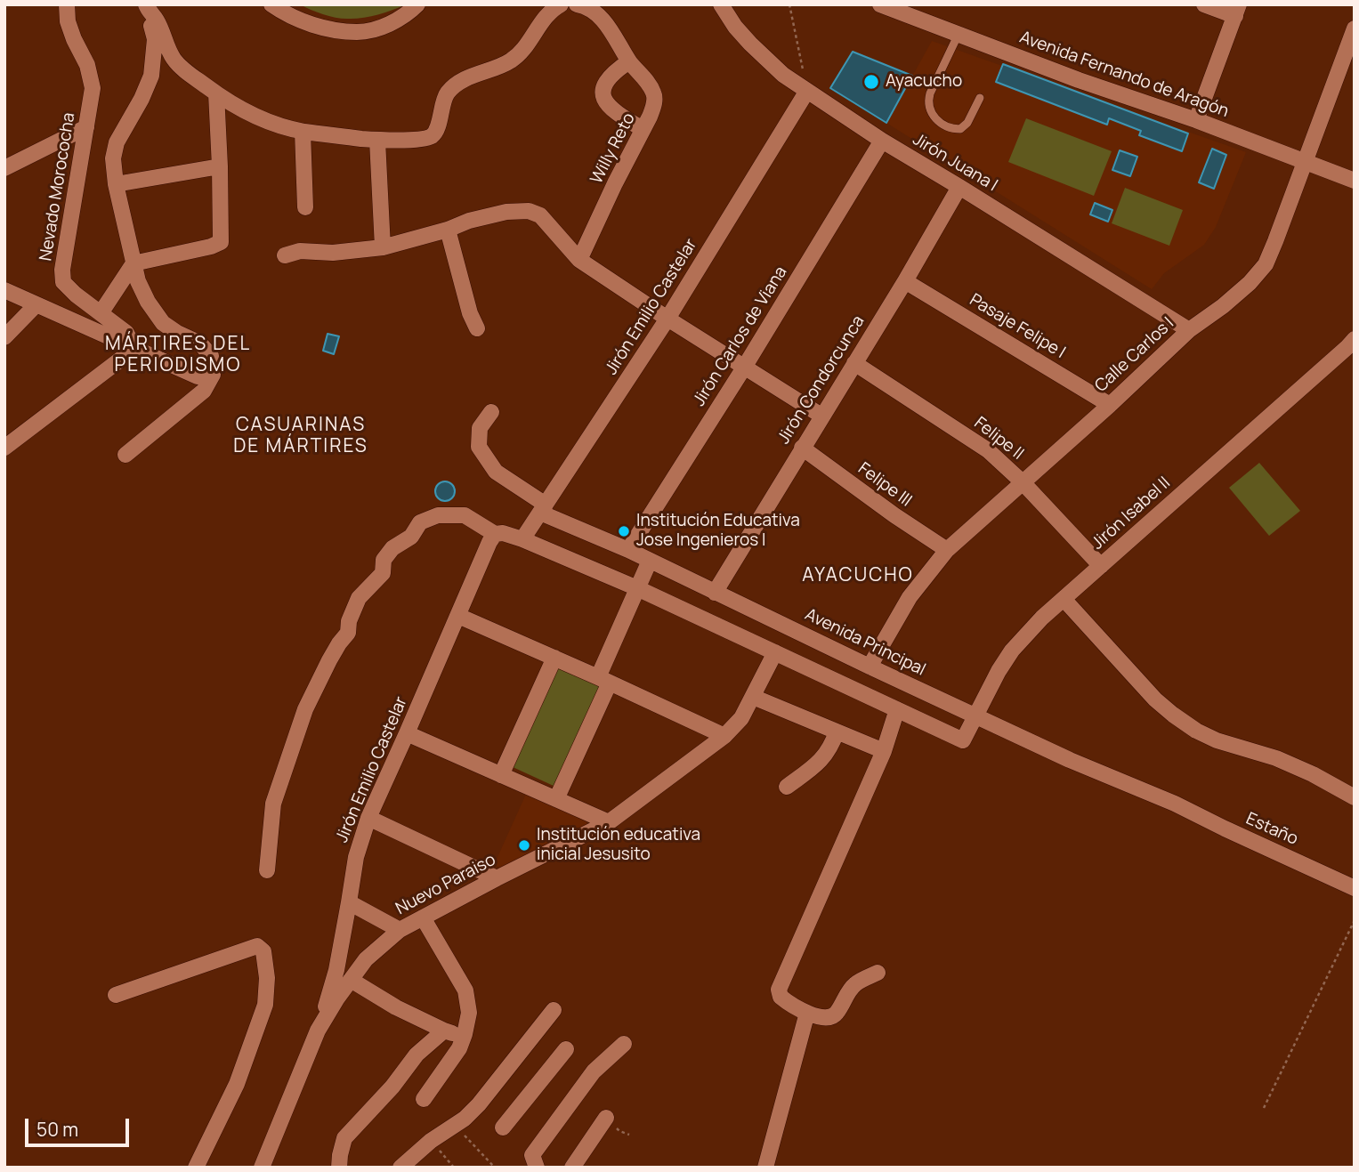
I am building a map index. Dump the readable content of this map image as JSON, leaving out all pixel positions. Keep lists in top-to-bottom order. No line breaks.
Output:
{"streets":{"street":["Avenida Fernando de Aragón","Willy Reto","Jirón Juana I","Nevado Morococha","Jirón Emilio Castelar","Pasaje Felipe I","Jirón Carlos de Viana","Calle Carlos I","Jirón Condorcunca","Felipe II","Felipe III","Jirón Isabel II","Avenida Principal","Estaño","Nuevo Paraiso"]},"crossings":[["Avenida Fernando de Aragón","Calle Carlos I"],["Jirón Juana I","Jirón Emilio Castelar"],["Jirón Juana I","Jirón Carlos de Viana"],["Jirón Juana I","Calle Carlos I"],["Jirón Juana I","Jirón Condorcunca"],["Jirón Emilio Castelar","Avenida Principal"],["Jirón Emilio Castelar","Nuevo Paraiso"],["Pasaje Felipe I","Calle Carlos I"],["Pasaje Felipe I","Jirón Condorcunca"],["Jirón Carlos de Viana","Avenida Principal"],["Calle Carlos I","Felipe II"],["Calle Carlos I","Felipe III"],["Calle Carlos I","Avenida Principal"],["Jirón Condorcunca","Felipe II"],["Jirón Condorcunca","Felipe III"],["Jirón Condorcunca","Avenida Principal"],["Felipe II","Jirón Isabel II"],["Jirón Isabel II","Avenida Principal"],["Avenida Principal","Estaño"]],"districts":["MÁRTIRES DEL PERIODISMO","CASUARINAS DE MÁRTIRES","AYACUCHO"],"places":["Ayacucho","Institución Educativa Jose Ingenieros I","Institución educativa inicial Jesusito"],"scale_bar":"50 m"}
